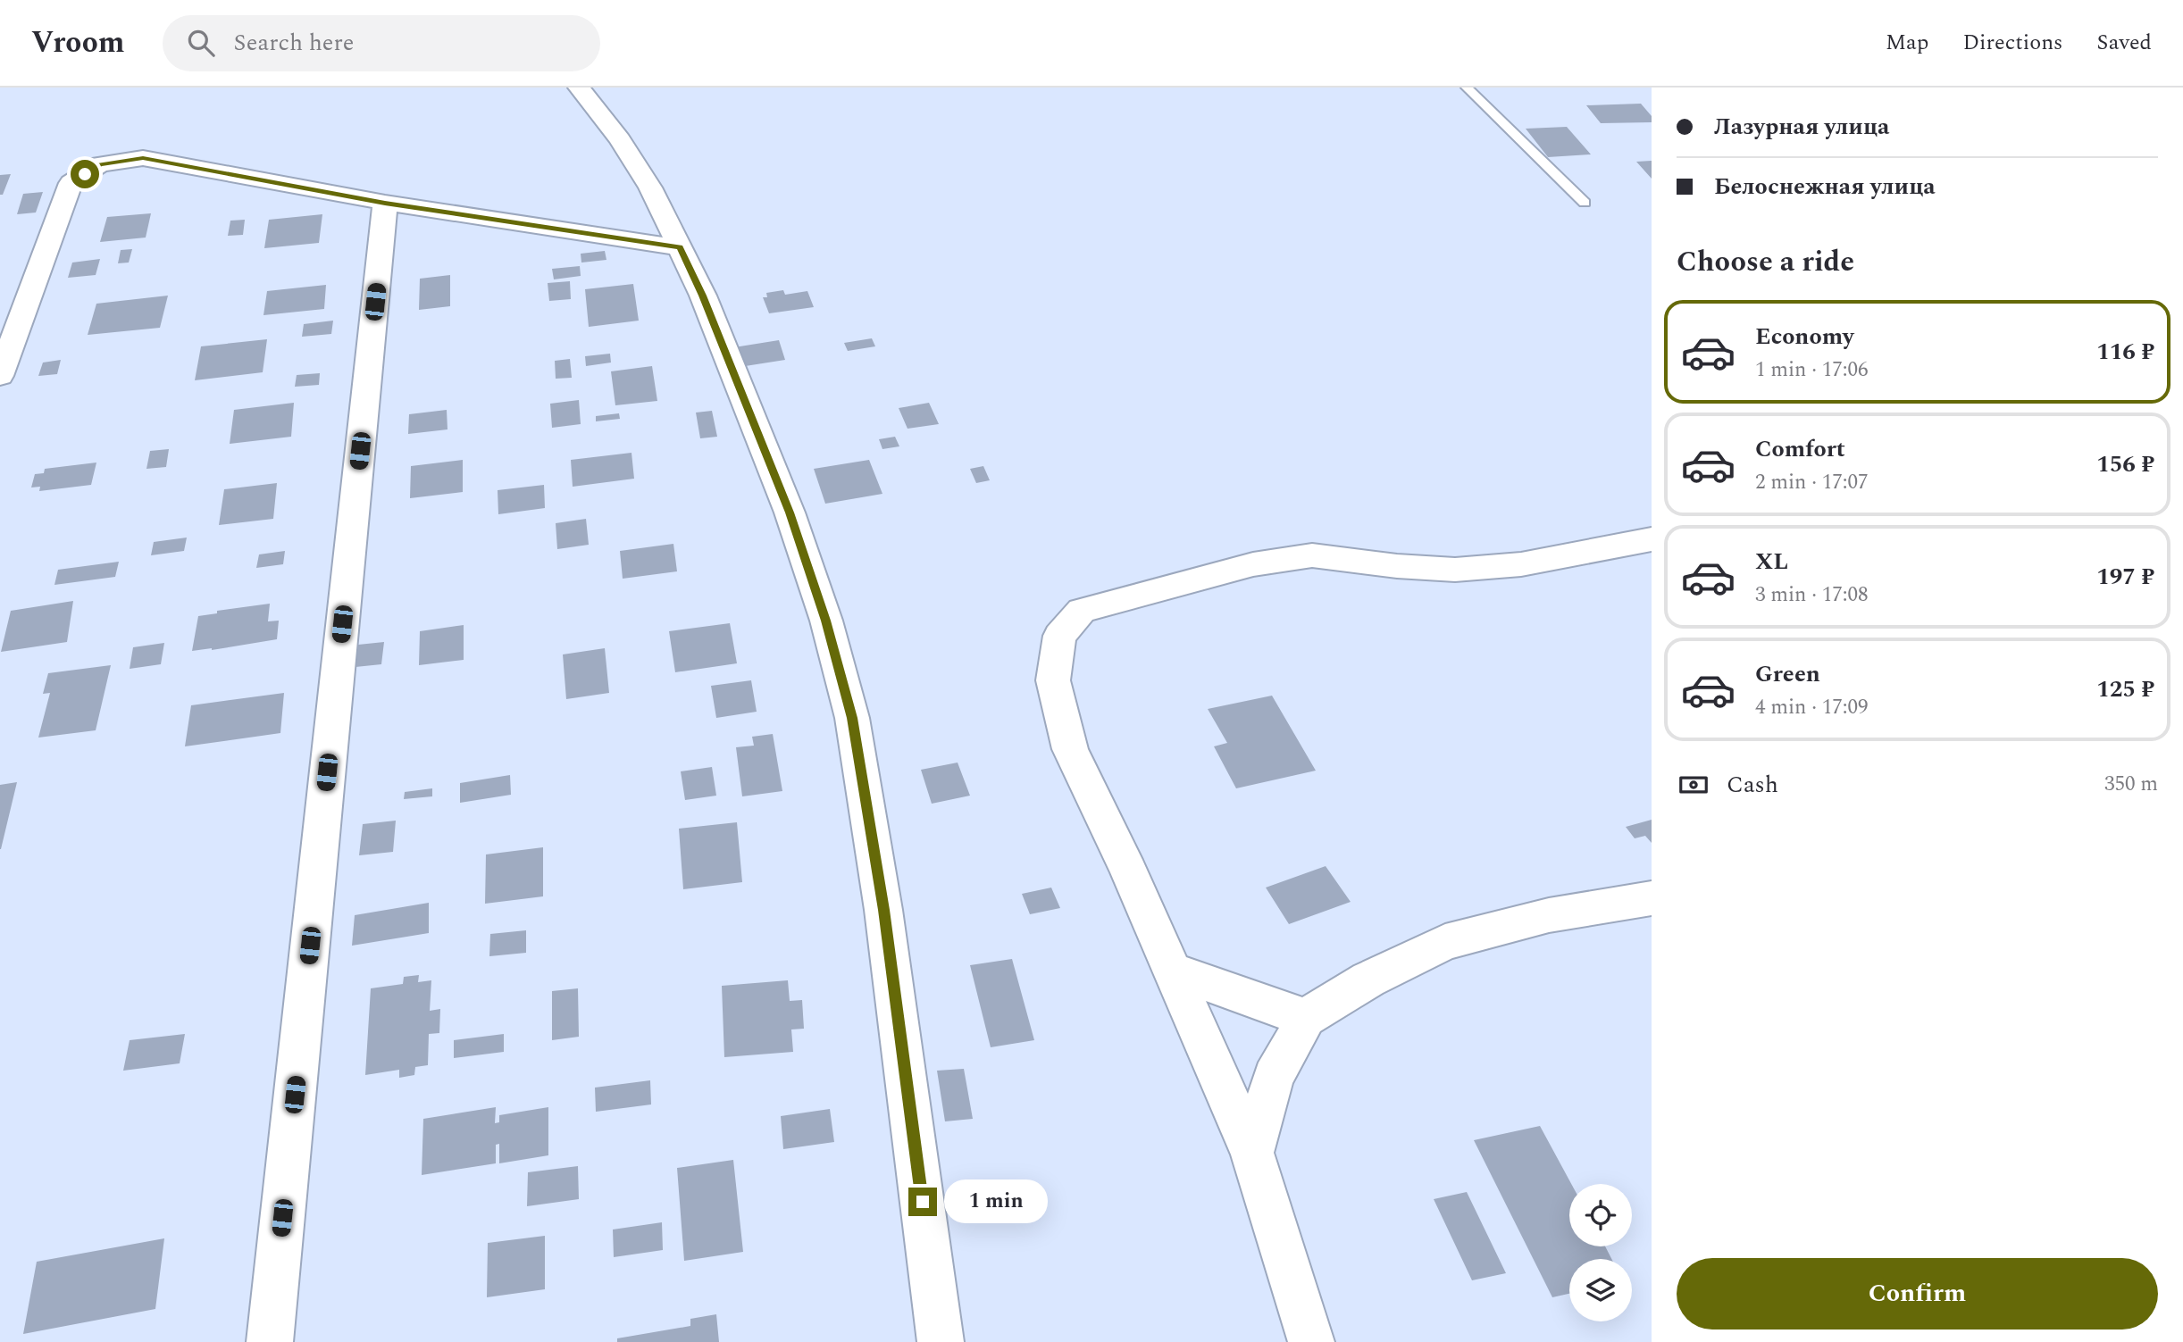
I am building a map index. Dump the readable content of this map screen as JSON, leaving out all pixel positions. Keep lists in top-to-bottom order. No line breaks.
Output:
{"page":{"header":"Vroom","search":"Search here","nav":["Map","Directions","Saved"],"banner":["Лазурная улица","Белоснежная улица"],"heading":"Choose a ride","list":[{"name":"Economy","note":"1 min · 17:06","value":"116 ₽"},{"name":"Comfort","note":"2 min · 17:07","value":"156 ₽"},{"name":"XL","note":"3 min · 17:08","value":"197 ₽"},{"name":"Green","note":"4 min · 17:09","value":"125 ₽"}],"pay":["Cash","350 m"],"bubble":"1 min","buttons":"Confirm"}}
